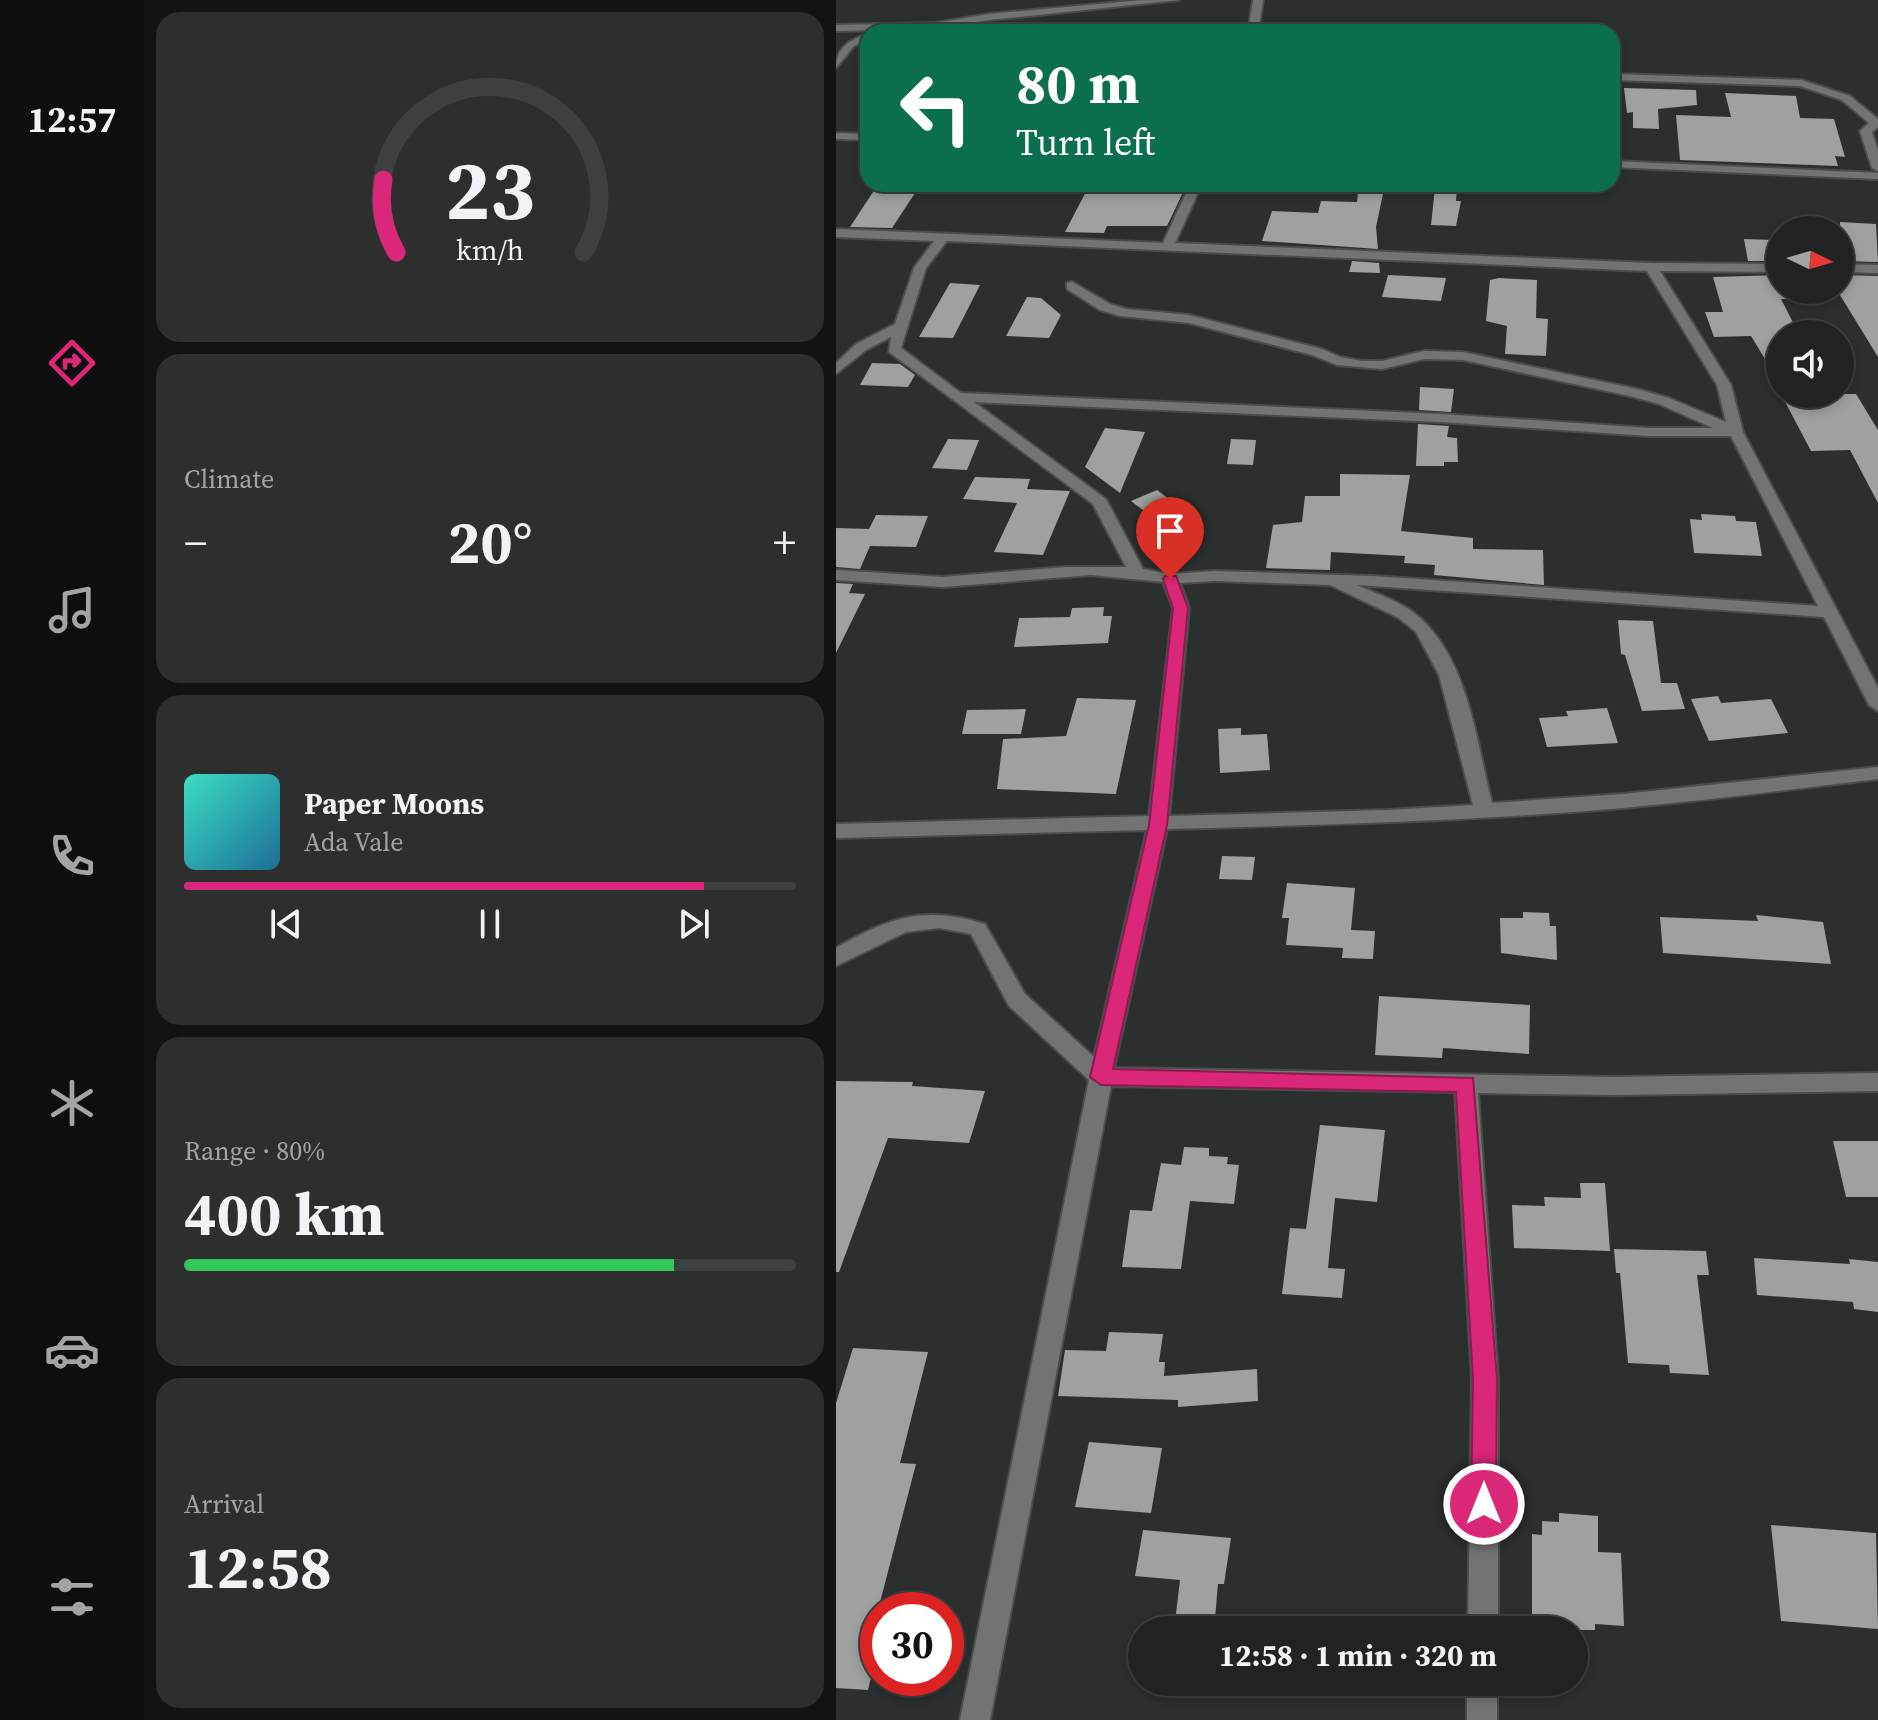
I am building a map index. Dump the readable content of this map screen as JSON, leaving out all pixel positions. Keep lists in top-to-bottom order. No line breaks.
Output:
{"north":"right","page":{"tabs":"12:57","turn":["80 m","Turn left"],"tile":["Climate",["Range · 80%","400 km"],["Arrival","12:58"]],"heat":["−","20°","+"],"song":["Paper Moons","Ada Vale"],"limit":"30","trip":"12:58 · 1 min · 320 m","gauge":["23","km/h"]}}
